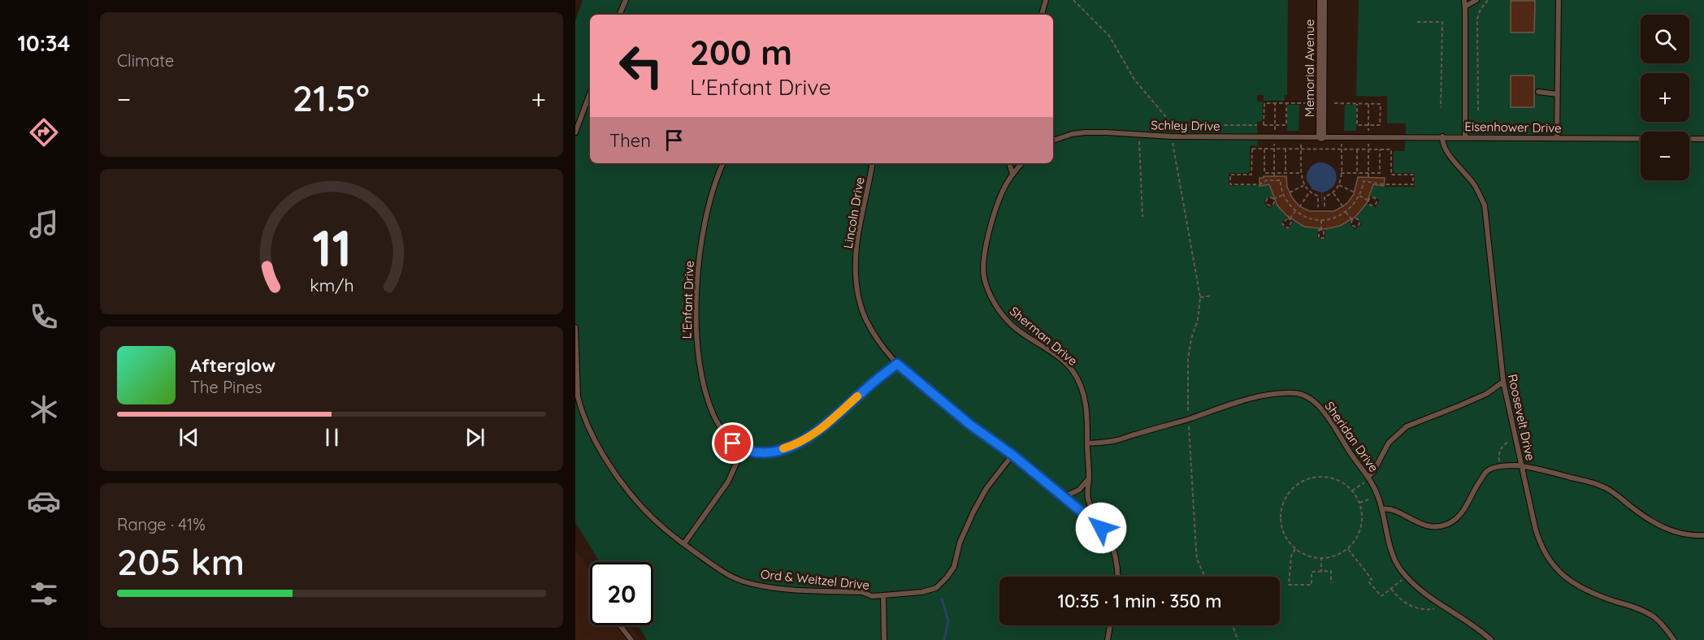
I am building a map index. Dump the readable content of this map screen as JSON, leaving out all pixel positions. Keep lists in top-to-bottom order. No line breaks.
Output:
{"streets":{"street":["Memorial Avenue"],"lane":["Schley Drive","Eisenhower Drive","Lincoln Drive","L'Enfant Drive","Sherman Drive","Roosevelt Drive","Sheridan Drive","Ord & Weitzel Drive"]},"crossings":[["Memorial Avenue","Schley Drive"],["Memorial Avenue","Eisenhower Drive"],["Schley Drive","Eisenhower Drive"],["Eisenhower Drive","Roosevelt Drive"],["Lincoln Drive","Sherman Drive"],["Lincoln Drive","Ord & Weitzel Drive"],["Sherman Drive","Sheridan Drive"]],"page":{"tabs":"10:34","tile":["Climate",["Range · 41%","205 km"]],"map_buttons":["+","−"],"turn":["200 m","L'Enfant Drive"],"heat":["−","21.5°","+"],"then":"Then","song":["Afterglow","The Pines"],"limit":"20","trip":"10:35 · 1 min · 350 m","gauge":["11","km/h"]}}
